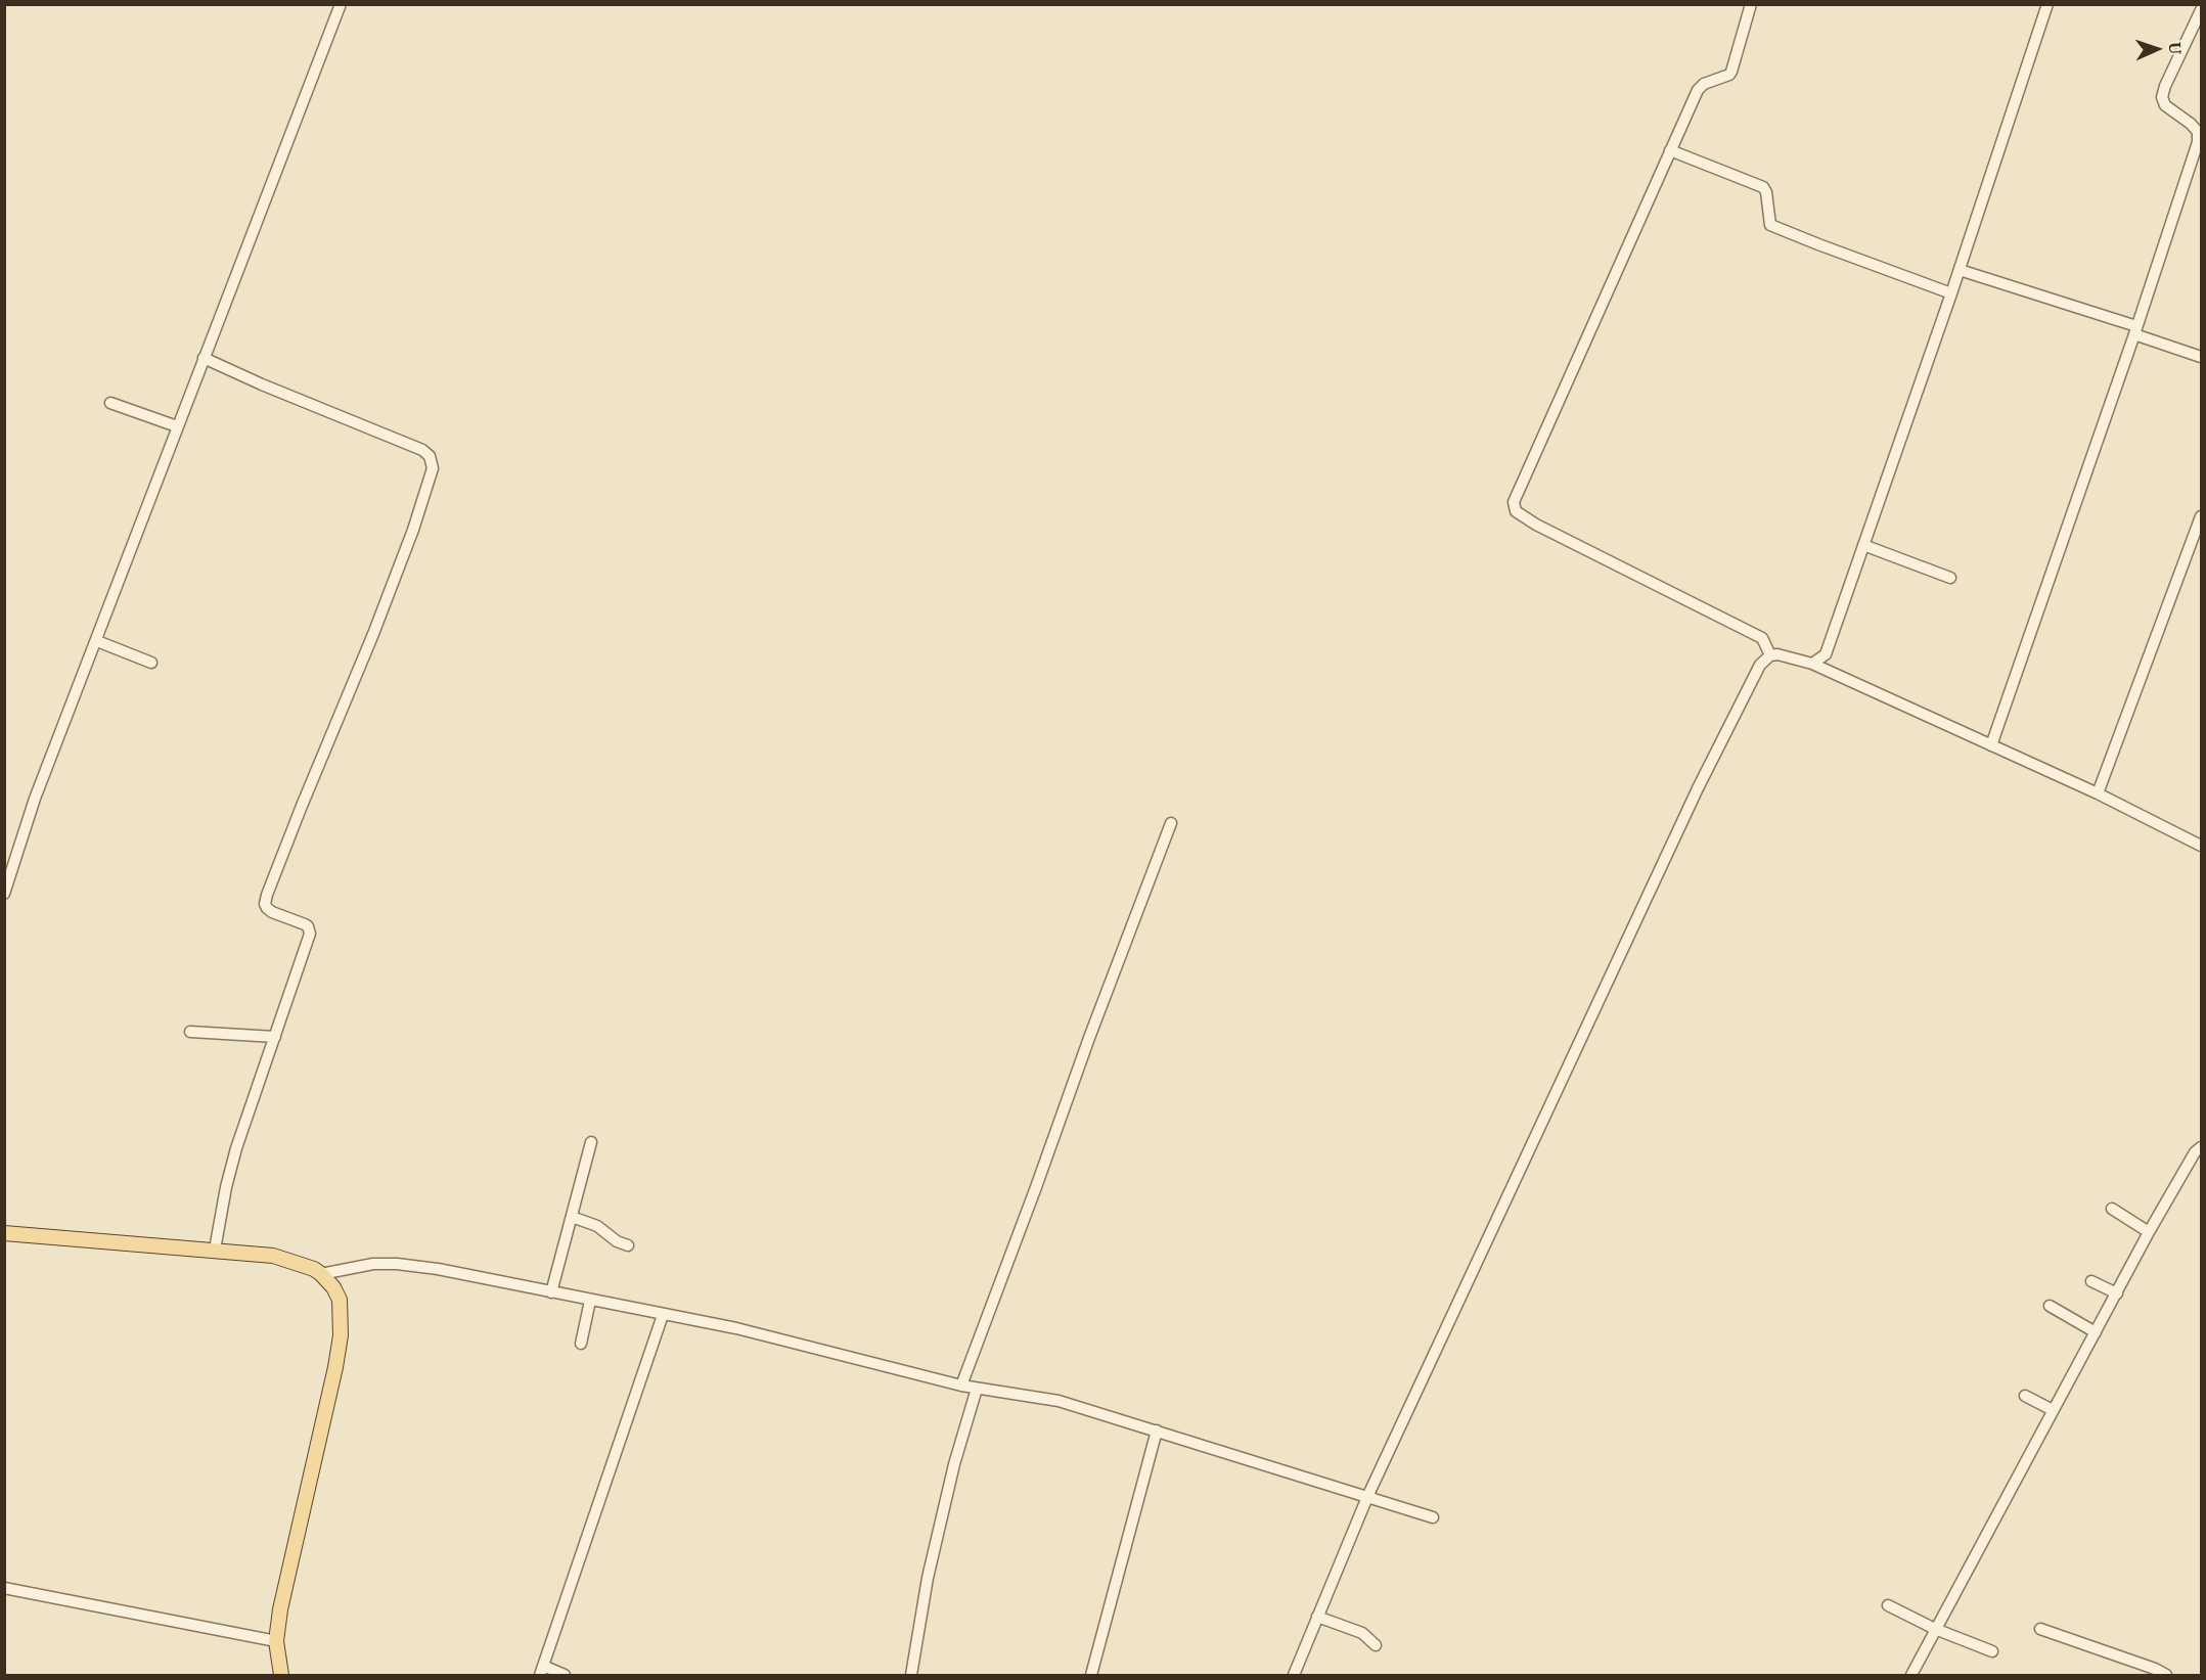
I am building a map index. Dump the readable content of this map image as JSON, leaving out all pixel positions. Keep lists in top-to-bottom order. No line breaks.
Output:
{"north":"right"}
